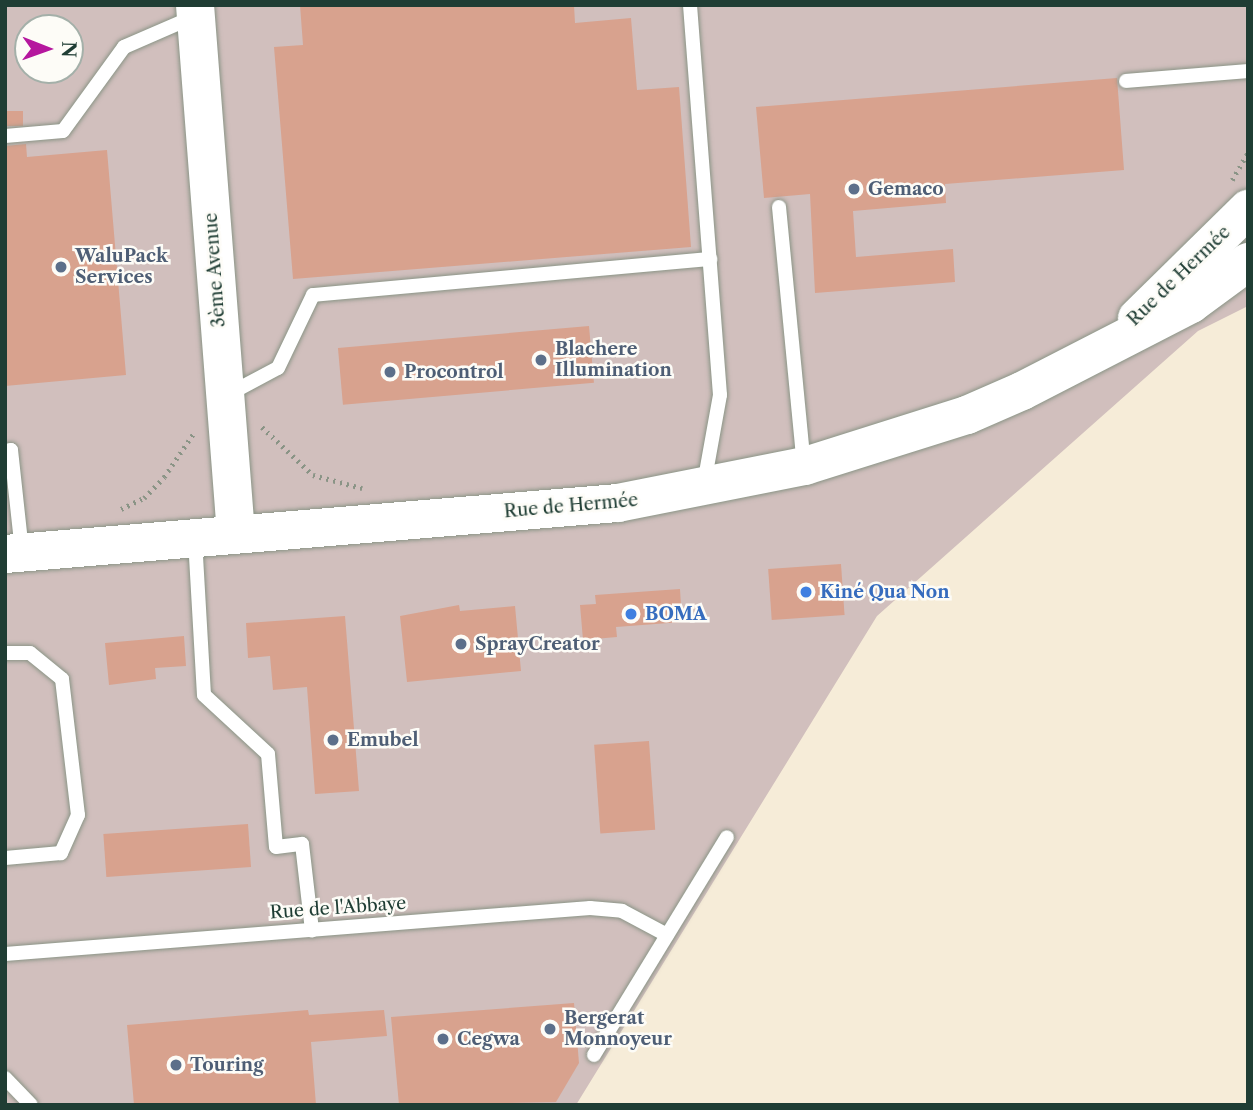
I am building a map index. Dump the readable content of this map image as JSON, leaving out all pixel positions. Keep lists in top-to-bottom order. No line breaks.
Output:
{"streets":{"street":["3ème Avenue","Rue de Hermée"],"lane":["Rue de l'Abbaye"]},"crossings":[["3ème Avenue","Rue de Hermée"]],"places":["Gemaco","WaluPack Services","Blachere Illumination","Procontrol","Kiné Qua Non","BOMA","SprayCreator","Emubel","Bergerat Monnoyeur","Cegwa","Touring"],"north":"right"}
